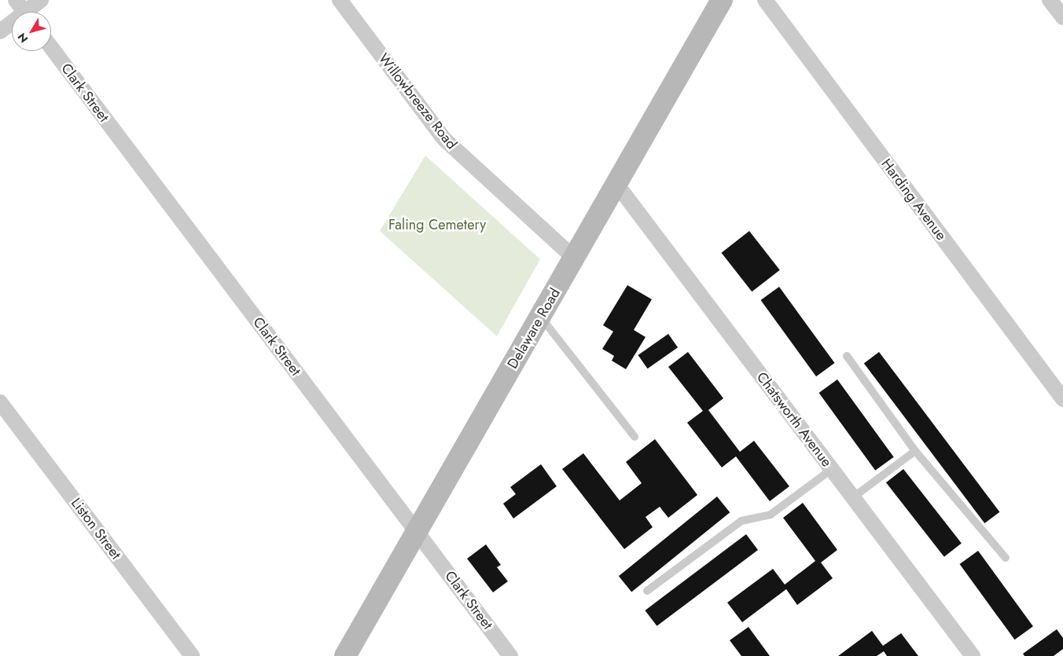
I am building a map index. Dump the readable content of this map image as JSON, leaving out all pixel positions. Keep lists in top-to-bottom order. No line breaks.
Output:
{"streets":{"street":["Clark Street","Willowbreeze Road","Harding Avenue","Delaware Road","Chatsworth Avenue","Liston Street"]},"crossings":[["Clark Street","Delaware Road"],["Willowbreeze Road","Delaware Road"],["Delaware Road","Chatsworth Avenue"]],"parks":["Faling Cemetery"],"north":"bottom left"}
